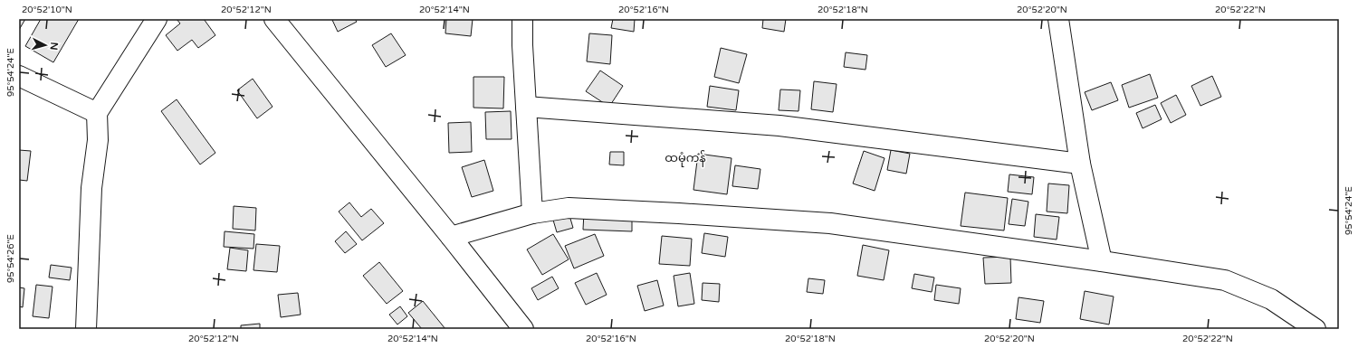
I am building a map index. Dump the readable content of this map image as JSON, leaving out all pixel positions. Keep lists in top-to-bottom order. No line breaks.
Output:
{"districts":["ထမုံကန်"],"north":"right","coordinates":["20°52'10\"N","20°52'12\"N","20°52'14\"N","20°52'16\"N","20°52'18\"N","20°52'20\"N","20°52'22\"N","95°54'24\"E","95°54'26\"E"]}
